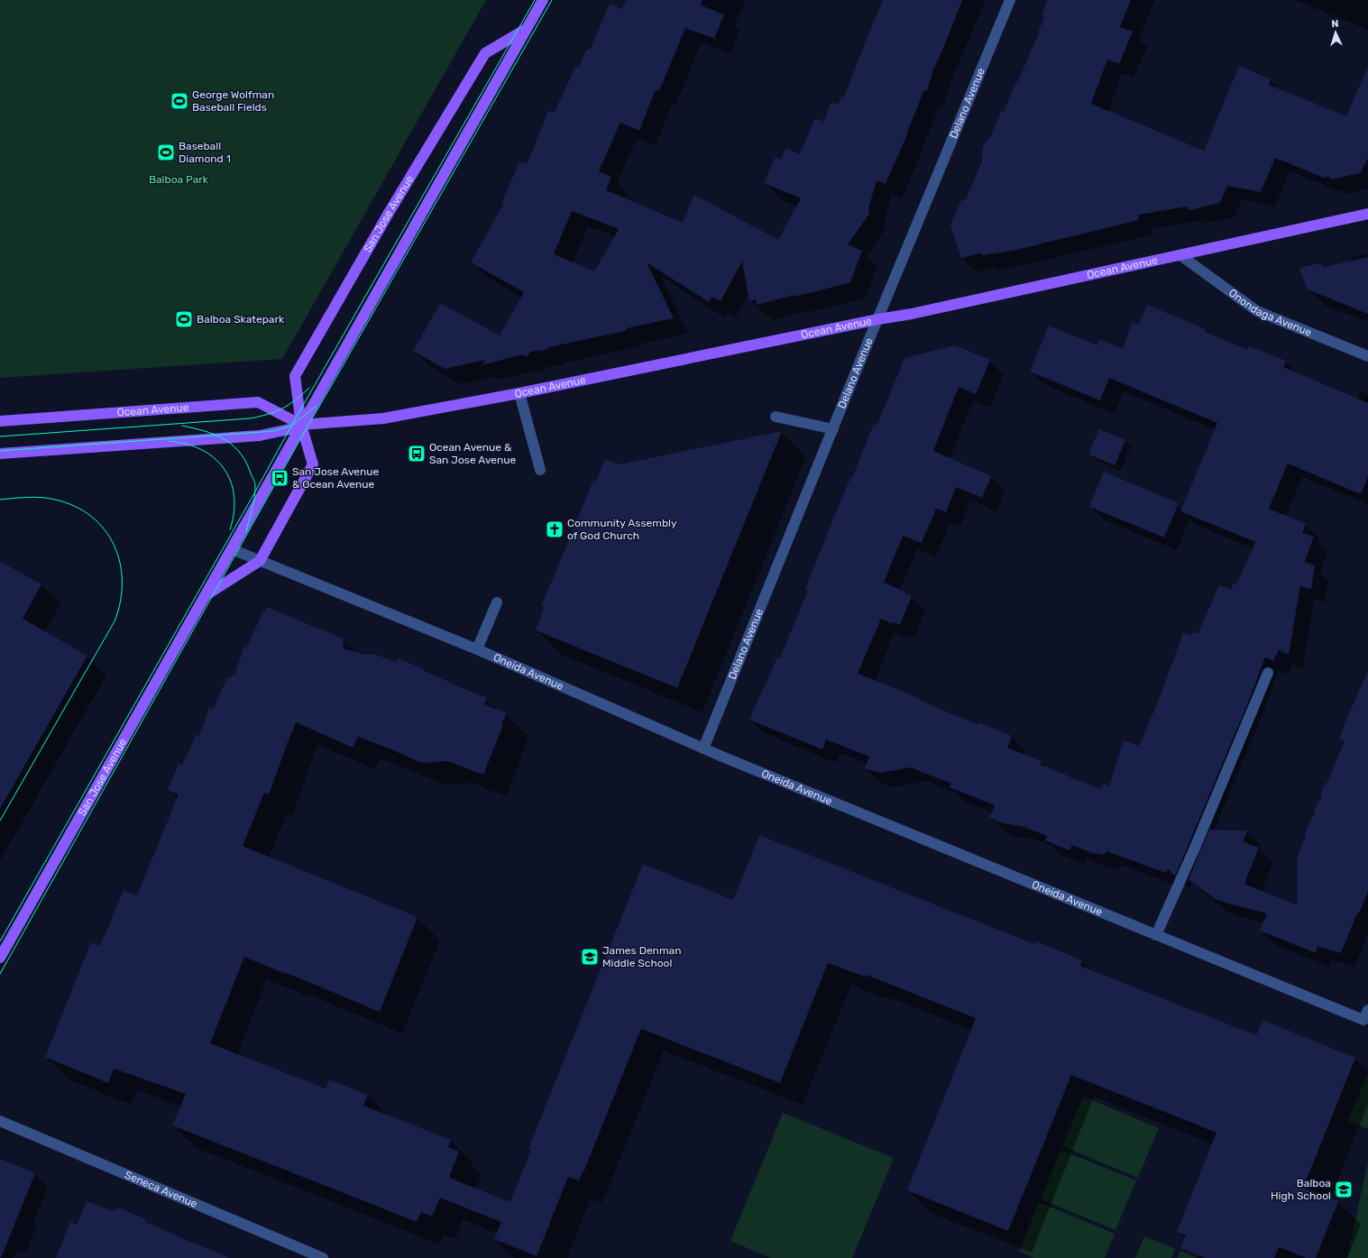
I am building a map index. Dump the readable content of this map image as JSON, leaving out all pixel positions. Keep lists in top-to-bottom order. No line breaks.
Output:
{"streets":{"main road":["San Jose Avenue","Ocean Avenue"],"street":["Delano Avenue","Onondaga Avenue","Oneida Avenue","Seneca Avenue"]},"crossings":[["Delano Avenue","Ocean Avenue"],["Delano Avenue","Oneida Avenue"],["San Jose Avenue","Ocean Avenue"],["San Jose Avenue","Oneida Avenue"],["Ocean Avenue","Onondaga Avenue"]],"parks":["Balboa Park"],"places":{"sports":["George Wolfman Baseball Fields","Baseball Diamond 1","Balboa Skatepark"],"bus stop":["Ocean Avenue & San Jose Avenue","San Jose Avenue & Ocean Avenue"],"church":["Community Assembly of God Church"],"school or university":["James Denman Middle School","Balboa High School"]},"north":"top"}
